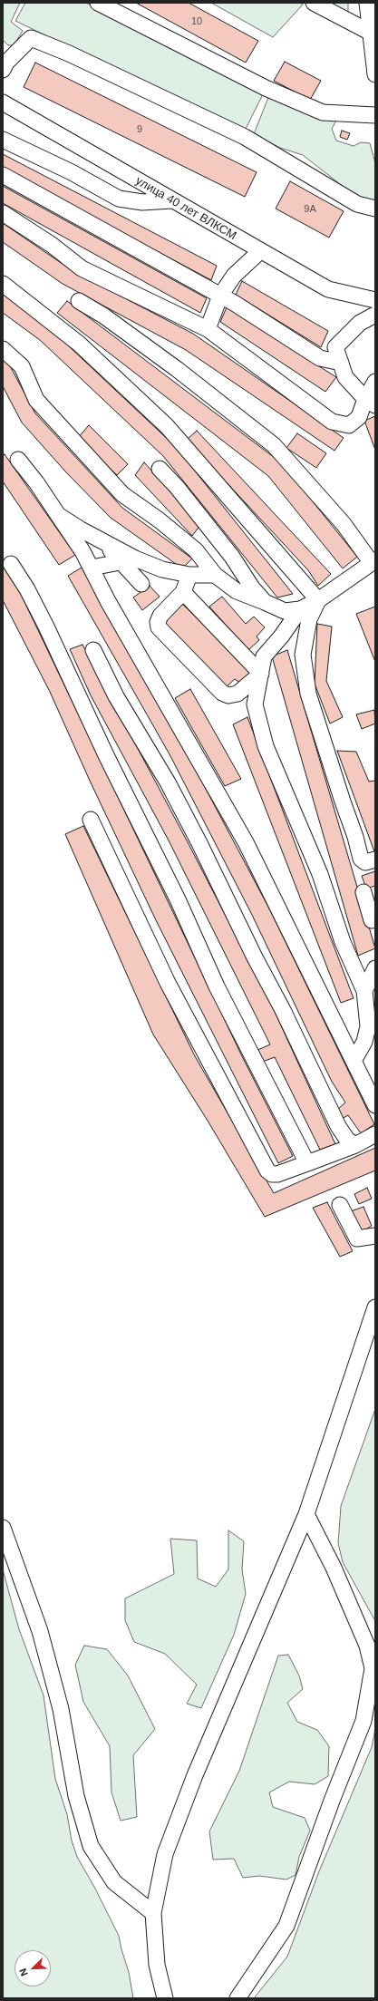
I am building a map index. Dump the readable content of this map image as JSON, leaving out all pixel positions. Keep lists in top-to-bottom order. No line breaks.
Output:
{"streets":{"street":["улица 40 лет ВЛКСМ"]},"house_numbers":["10","9","9А"],"north":"bottom left"}
